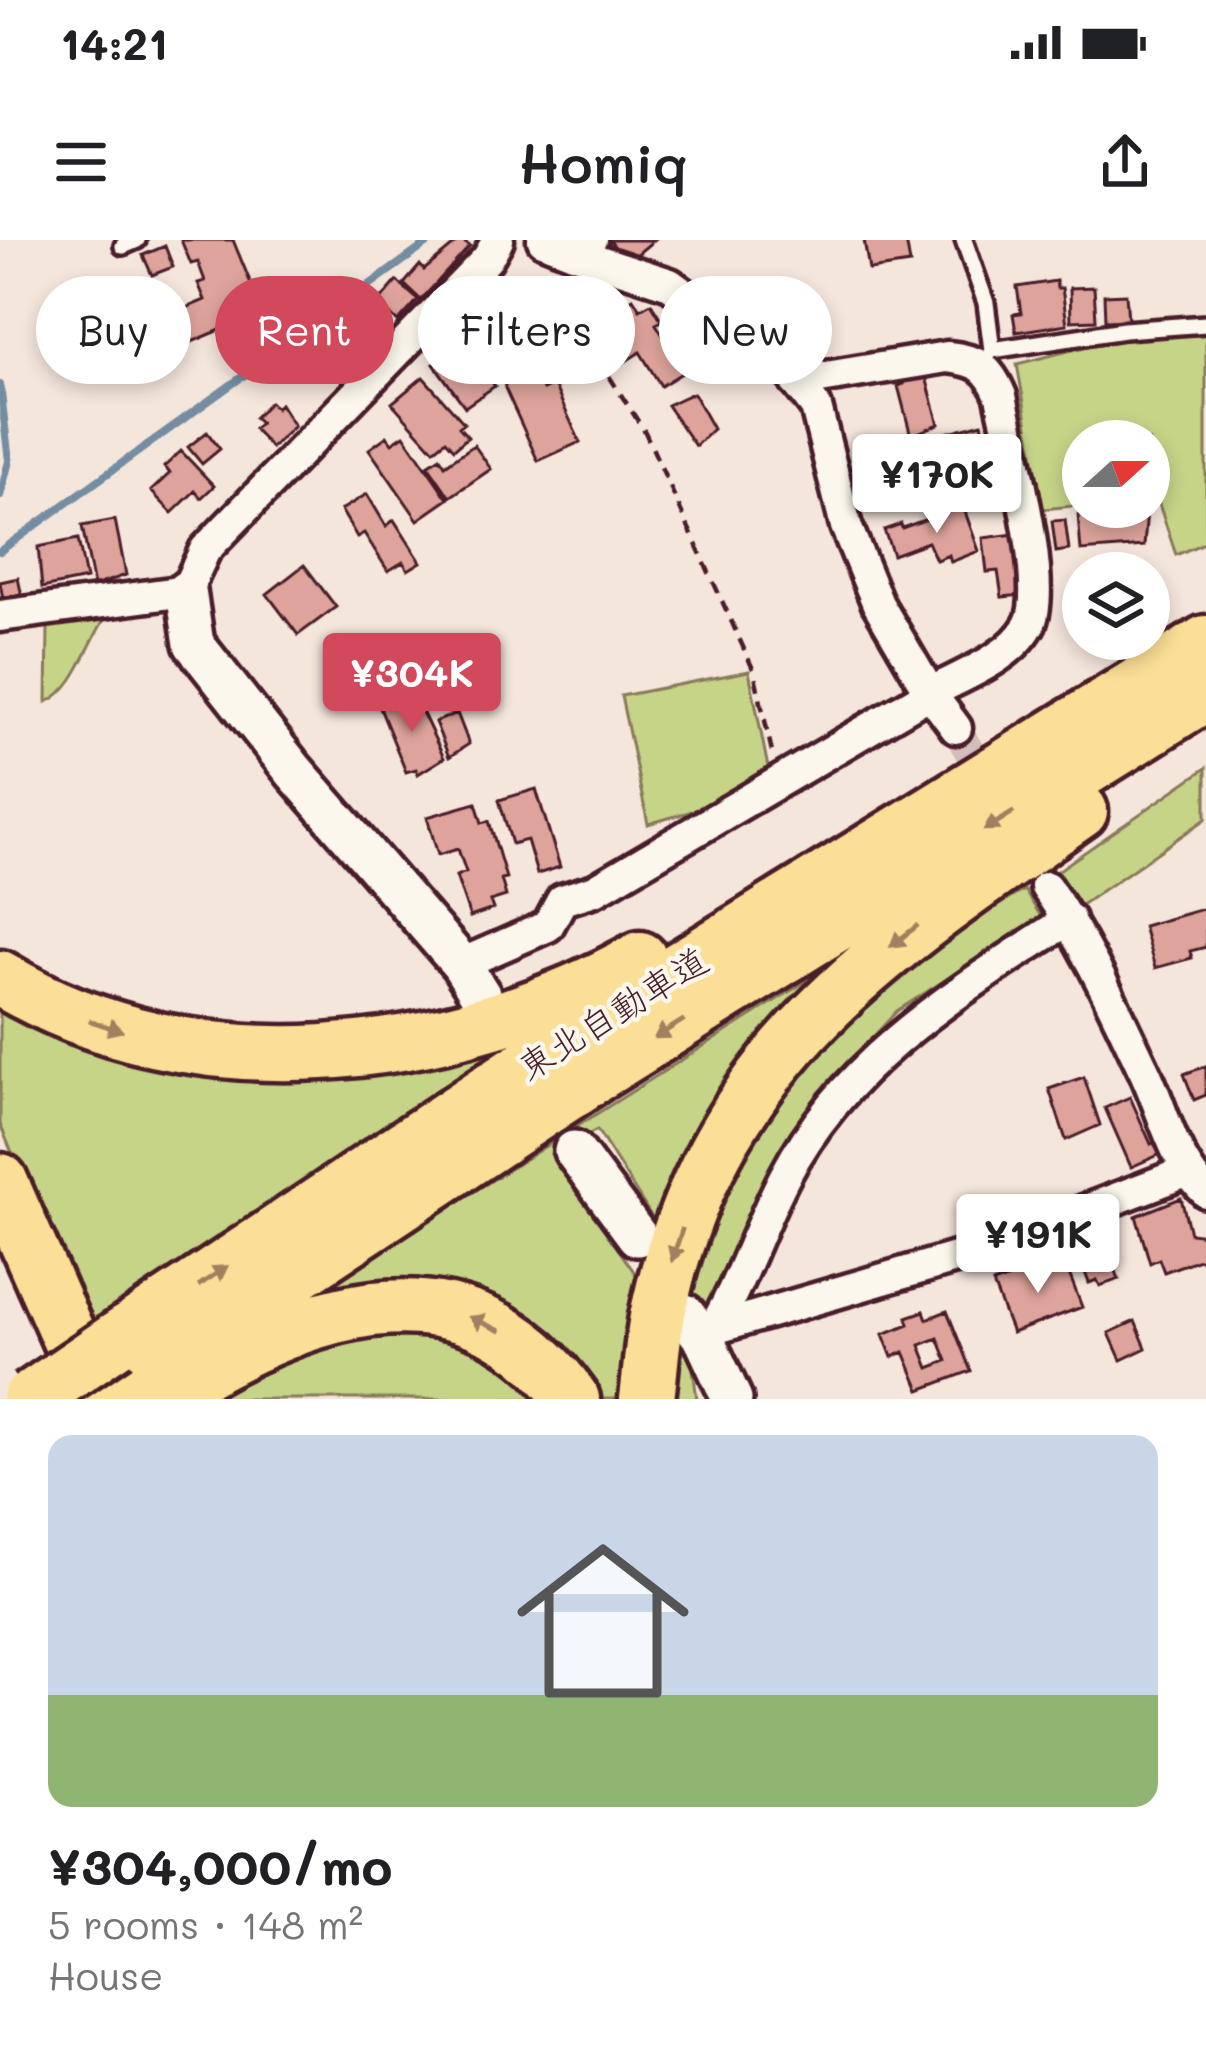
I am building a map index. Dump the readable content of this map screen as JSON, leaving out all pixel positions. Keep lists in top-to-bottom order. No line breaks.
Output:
{"streets":{"highway":["東北自動車道"]},"north":"right","page":{"status":"14:21","header":"Homiq","chip":["Buy","Rent","Filters","New"],"price":["¥170K","¥304K","¥191K"],"list":[{"name":"¥304,000/mo","note":"5 rooms · 148 m² · House"}]}}
